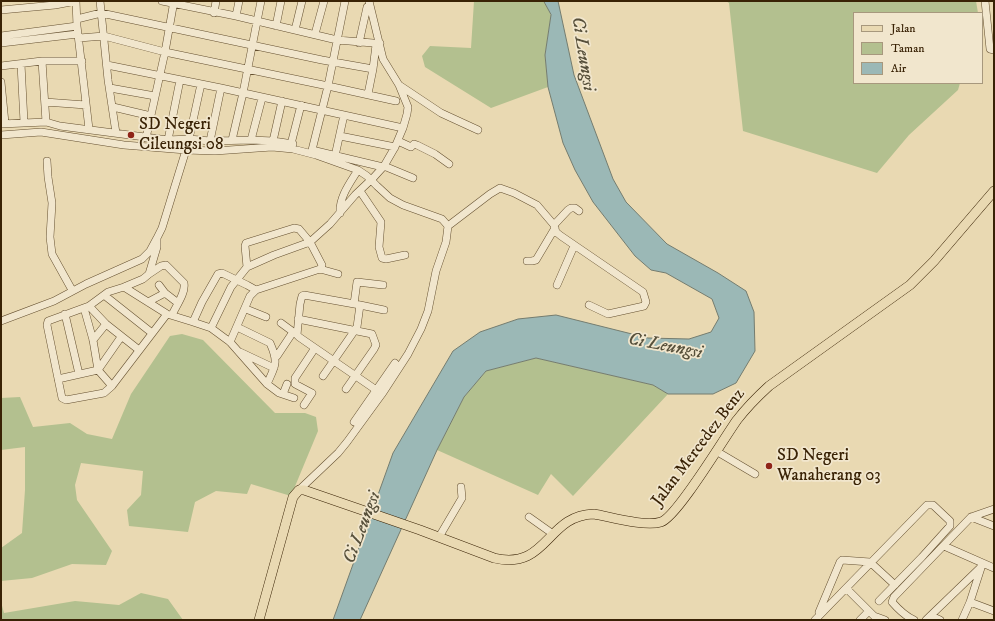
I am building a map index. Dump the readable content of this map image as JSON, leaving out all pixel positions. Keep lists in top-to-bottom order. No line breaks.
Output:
{"streets":{"main road":["Jalan Mercedez Benz"]},"water":["Ci Leungsi"],"places":["SD Negeri Cileungsi 08","SD Negeri Wanaherang 03"],"legend":["Jalan","Taman","Air"]}
